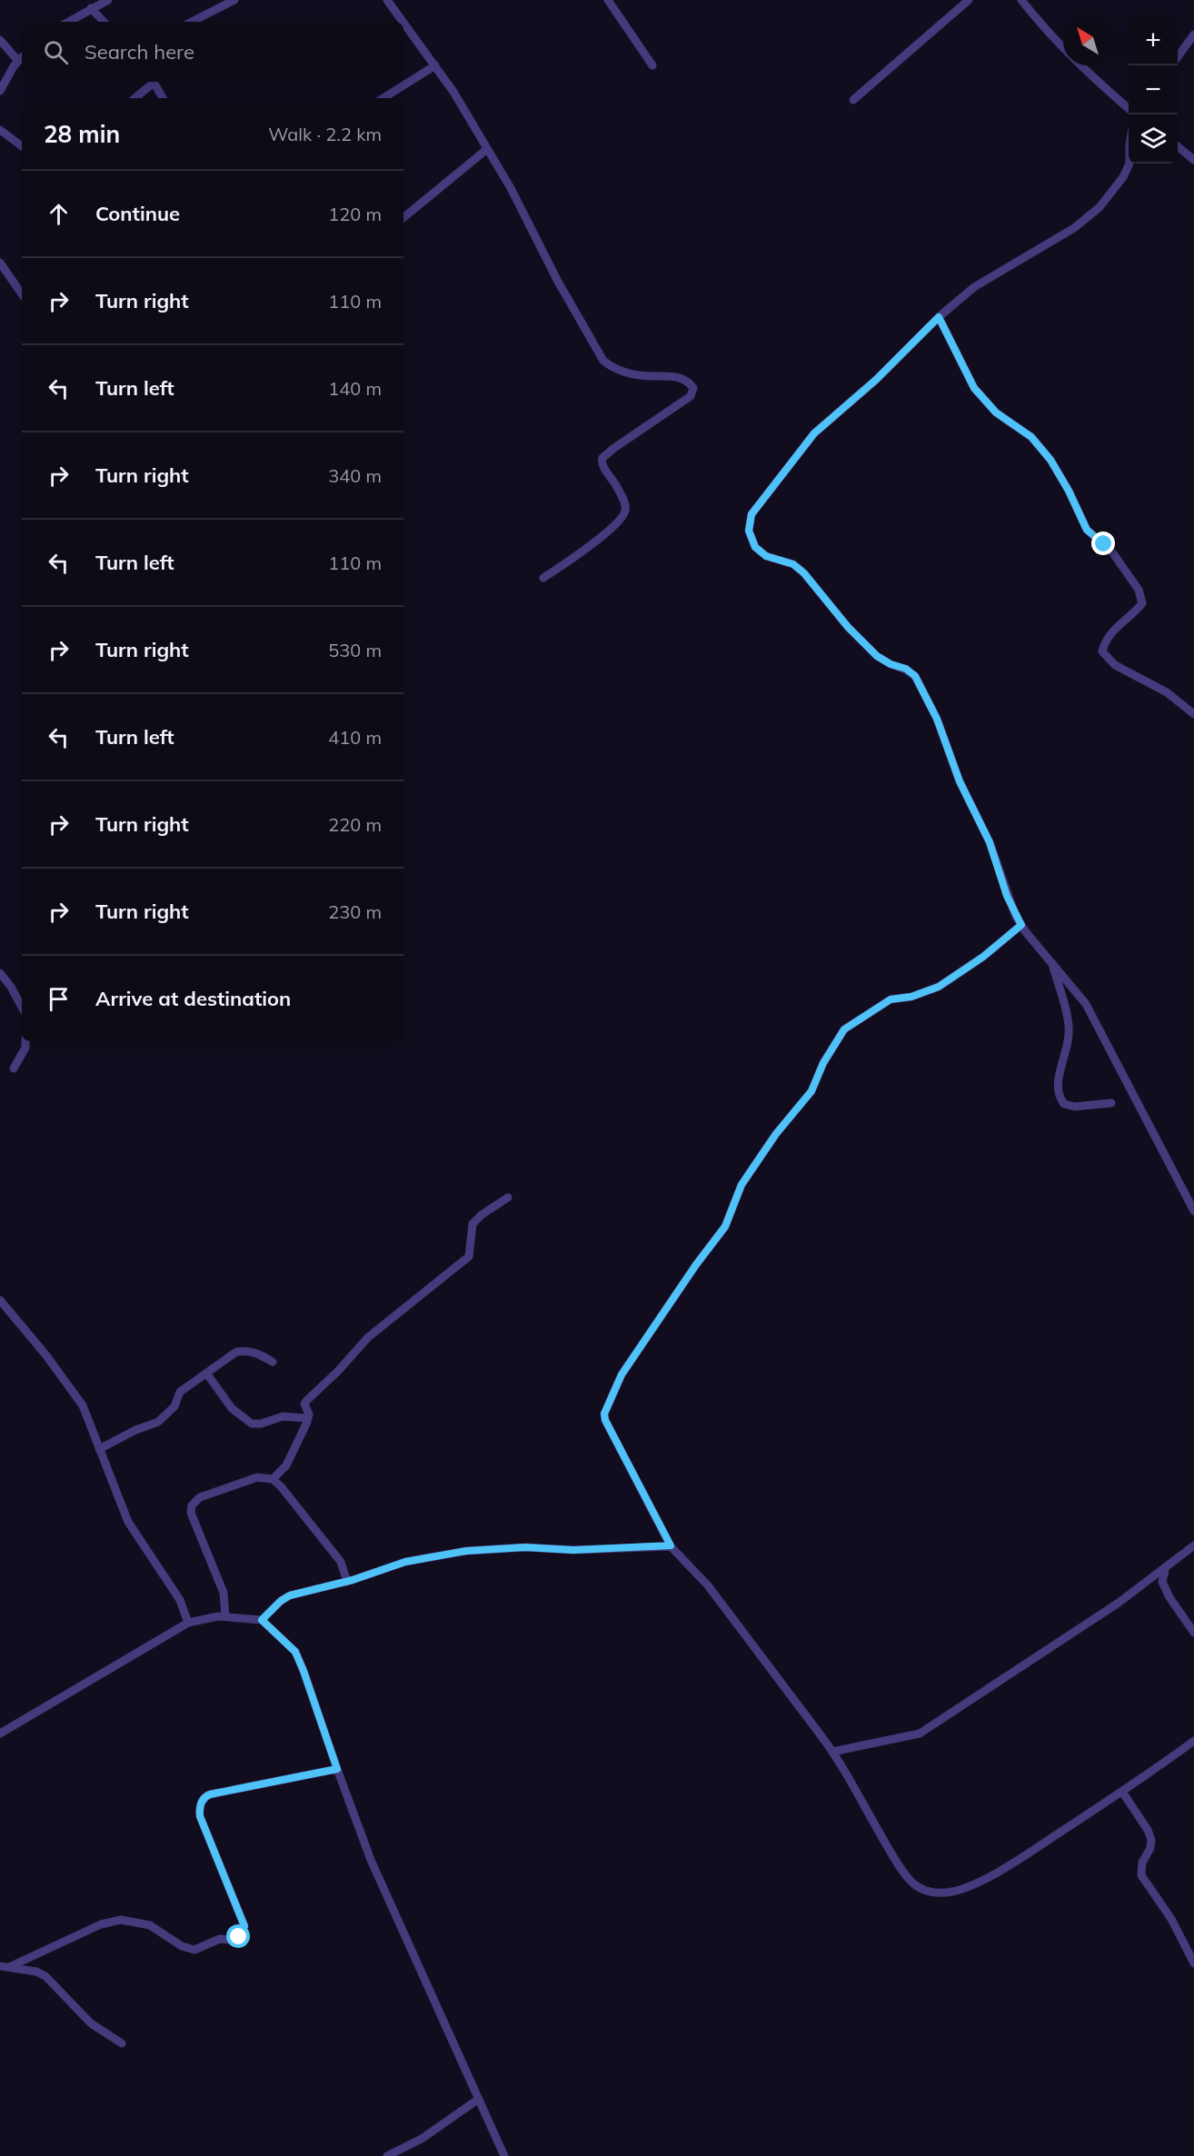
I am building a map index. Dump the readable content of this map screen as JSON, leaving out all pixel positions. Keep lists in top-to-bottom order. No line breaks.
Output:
{"north":"top left","page":{"map_buttons":["+","−"],"search":"Search here","heading":["28 min","Walk · 2.2 km"],"list":[["Continue","120 m"],["Turn right","110 m"],["Turn left","140 m"],["Turn right","340 m"],["Turn left","110 m"],["Turn right","530 m"],["Turn left","410 m"],["Turn right","220 m"],["Turn right","230 m"],"Arrive at destination"]}}
